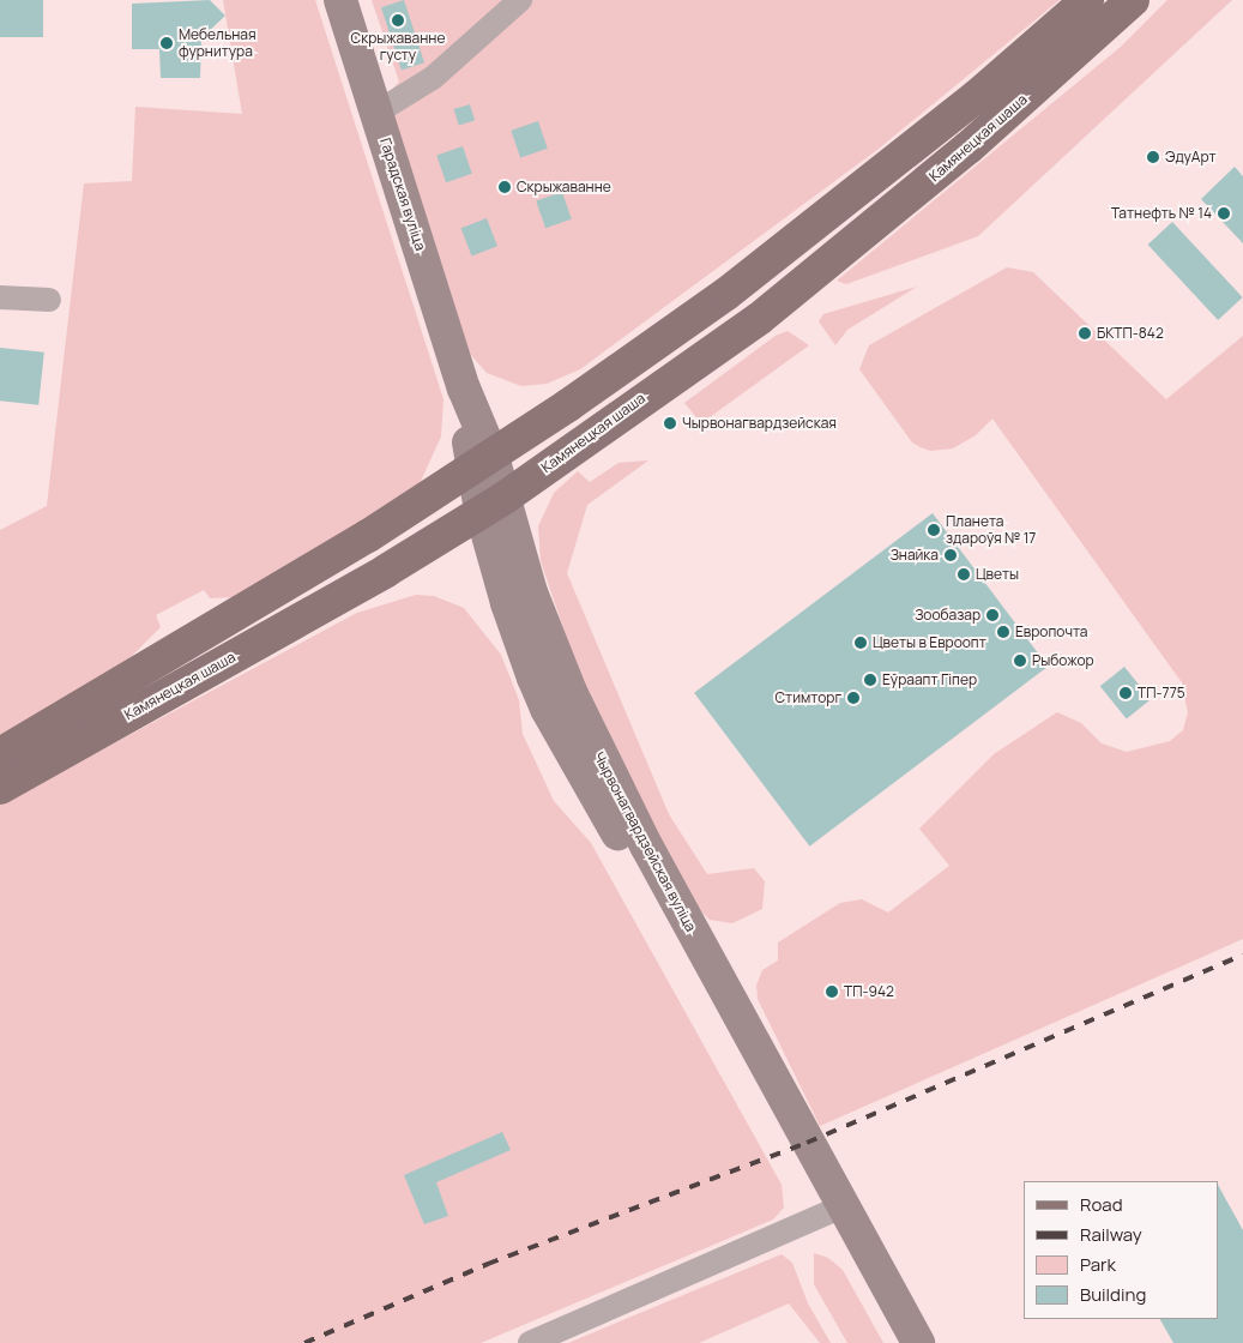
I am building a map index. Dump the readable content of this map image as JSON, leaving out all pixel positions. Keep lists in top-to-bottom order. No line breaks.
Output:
{"streets":{"main road":["Камянецкая шаша","Гарадская вуліца","Чырвонагвардзейская вуліца"]},"crossings":[["Камянецкая шаша","Гарадская вуліца"],["Камянецкая шаша","Чырвонагвардзейская вуліца"],["Гарадская вуліца","Чырвонагвардзейская вуліца"]],"places":["Скрыжаванне густу","Мебельная фурнитура","ЭдуАрт","Скрыжаванне","Татнефть № 14","БКТП-842","Чырвонагвардзейская","Планета здароўя № 17","Знайка","Цветы","Зообазар","Европочта","Цветы в Евроопт","Рыбожор","Еўраапт Гіпер","ТП-775","Стимторг","ТП-942"],"legend":["Road","Railway","Park","Building"]}
